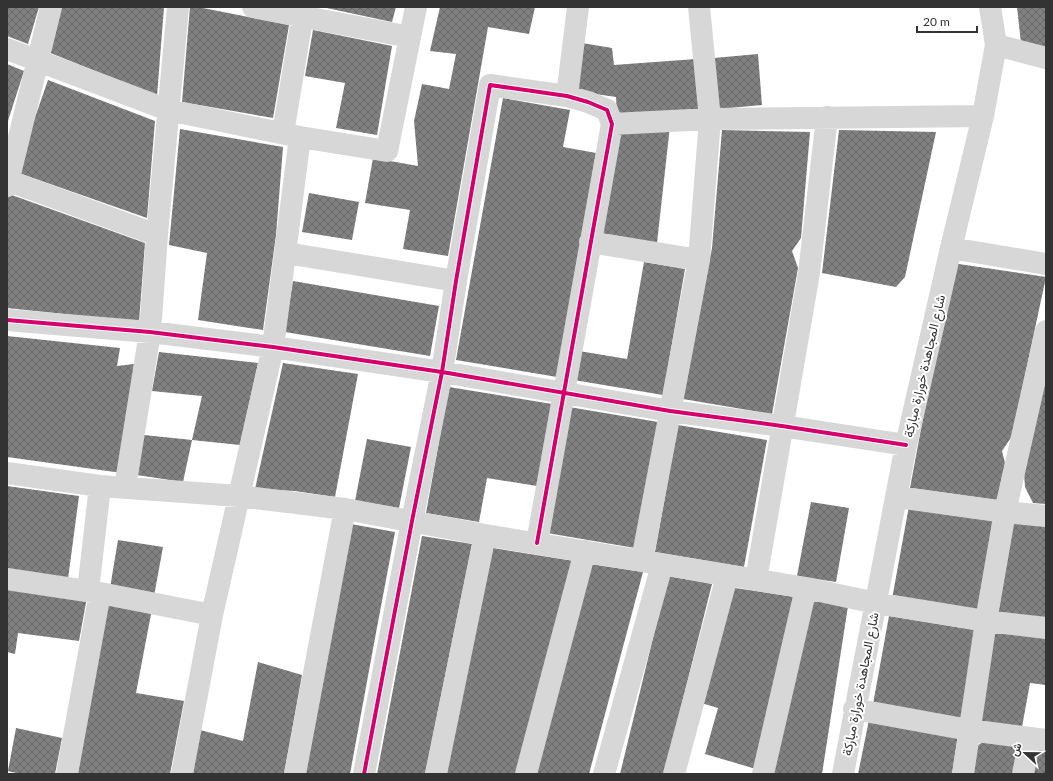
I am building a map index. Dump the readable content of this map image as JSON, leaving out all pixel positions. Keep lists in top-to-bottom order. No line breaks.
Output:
{"streets":{"street":["شارع المجاهدة خورارة مباركة"]},"scale_bar":"20 m","north":"left"}
